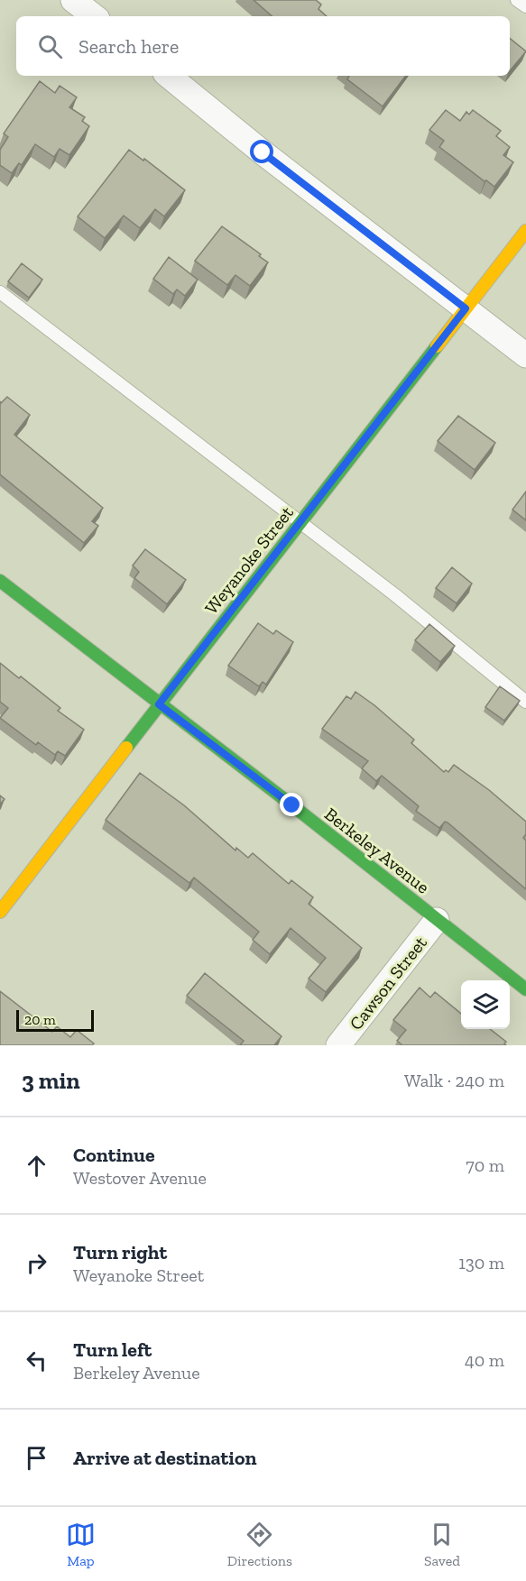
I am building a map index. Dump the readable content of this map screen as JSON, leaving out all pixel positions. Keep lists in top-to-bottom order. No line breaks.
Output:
{"streets":{"street":["Weyanoke Street","Berkeley Avenue","Cawson Street"]},"crossings":[["Weyanoke Street","Berkeley Avenue"],["Berkeley Avenue","Cawson Street"]],"scale_bar":"20 m","page":{"search":"Search here","scale":"20 m","heading":["3 min","Walk · 240 m"],"list":[["Continue","Westover Avenue","70 m"],["Turn right","Weyanoke Street","130 m"],["Turn left","Berkeley Avenue","40 m"],"Arrive at destination"],"nav":["Map","Directions","Saved"]}}
